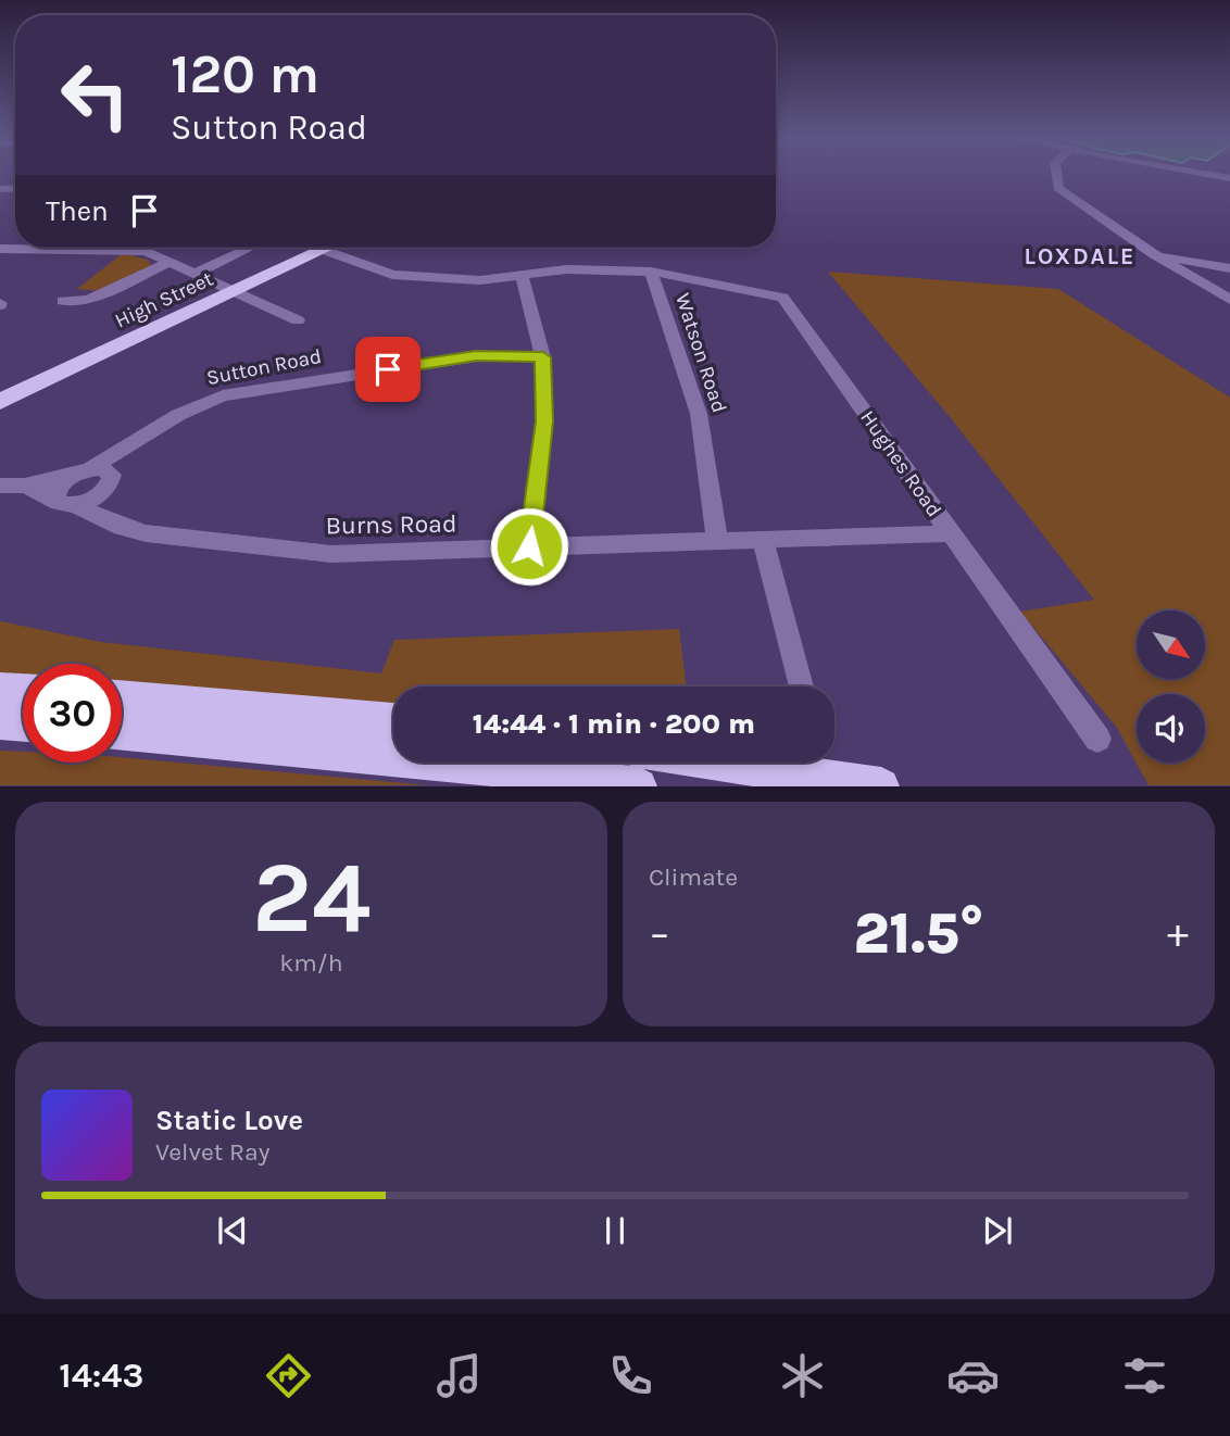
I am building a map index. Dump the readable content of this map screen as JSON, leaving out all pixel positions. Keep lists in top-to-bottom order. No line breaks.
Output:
{"streets":{"highway":["High Street"],"street":["Watson Road","Sutton Road","Hughes Road","Burns Road"]},"crossings":[["High Street","Hughes Road"],["Watson Road","Hughes Road"],["Watson Road","Burns Road"],["Hughes Road","Burns Road"]],"districts":["LOXDALE"],"north":"bottom right","page":{"turn":["120 m","Sutton Road"],"then":"Then","limit":"30","trip":"14:44 · 1 min · 200 m","tile":[["24","km/h"],"Climate"],"heat":["−","21.5°","+"],"song":["Static Love","Velvet Ray"],"tabs":"14:43"}}
